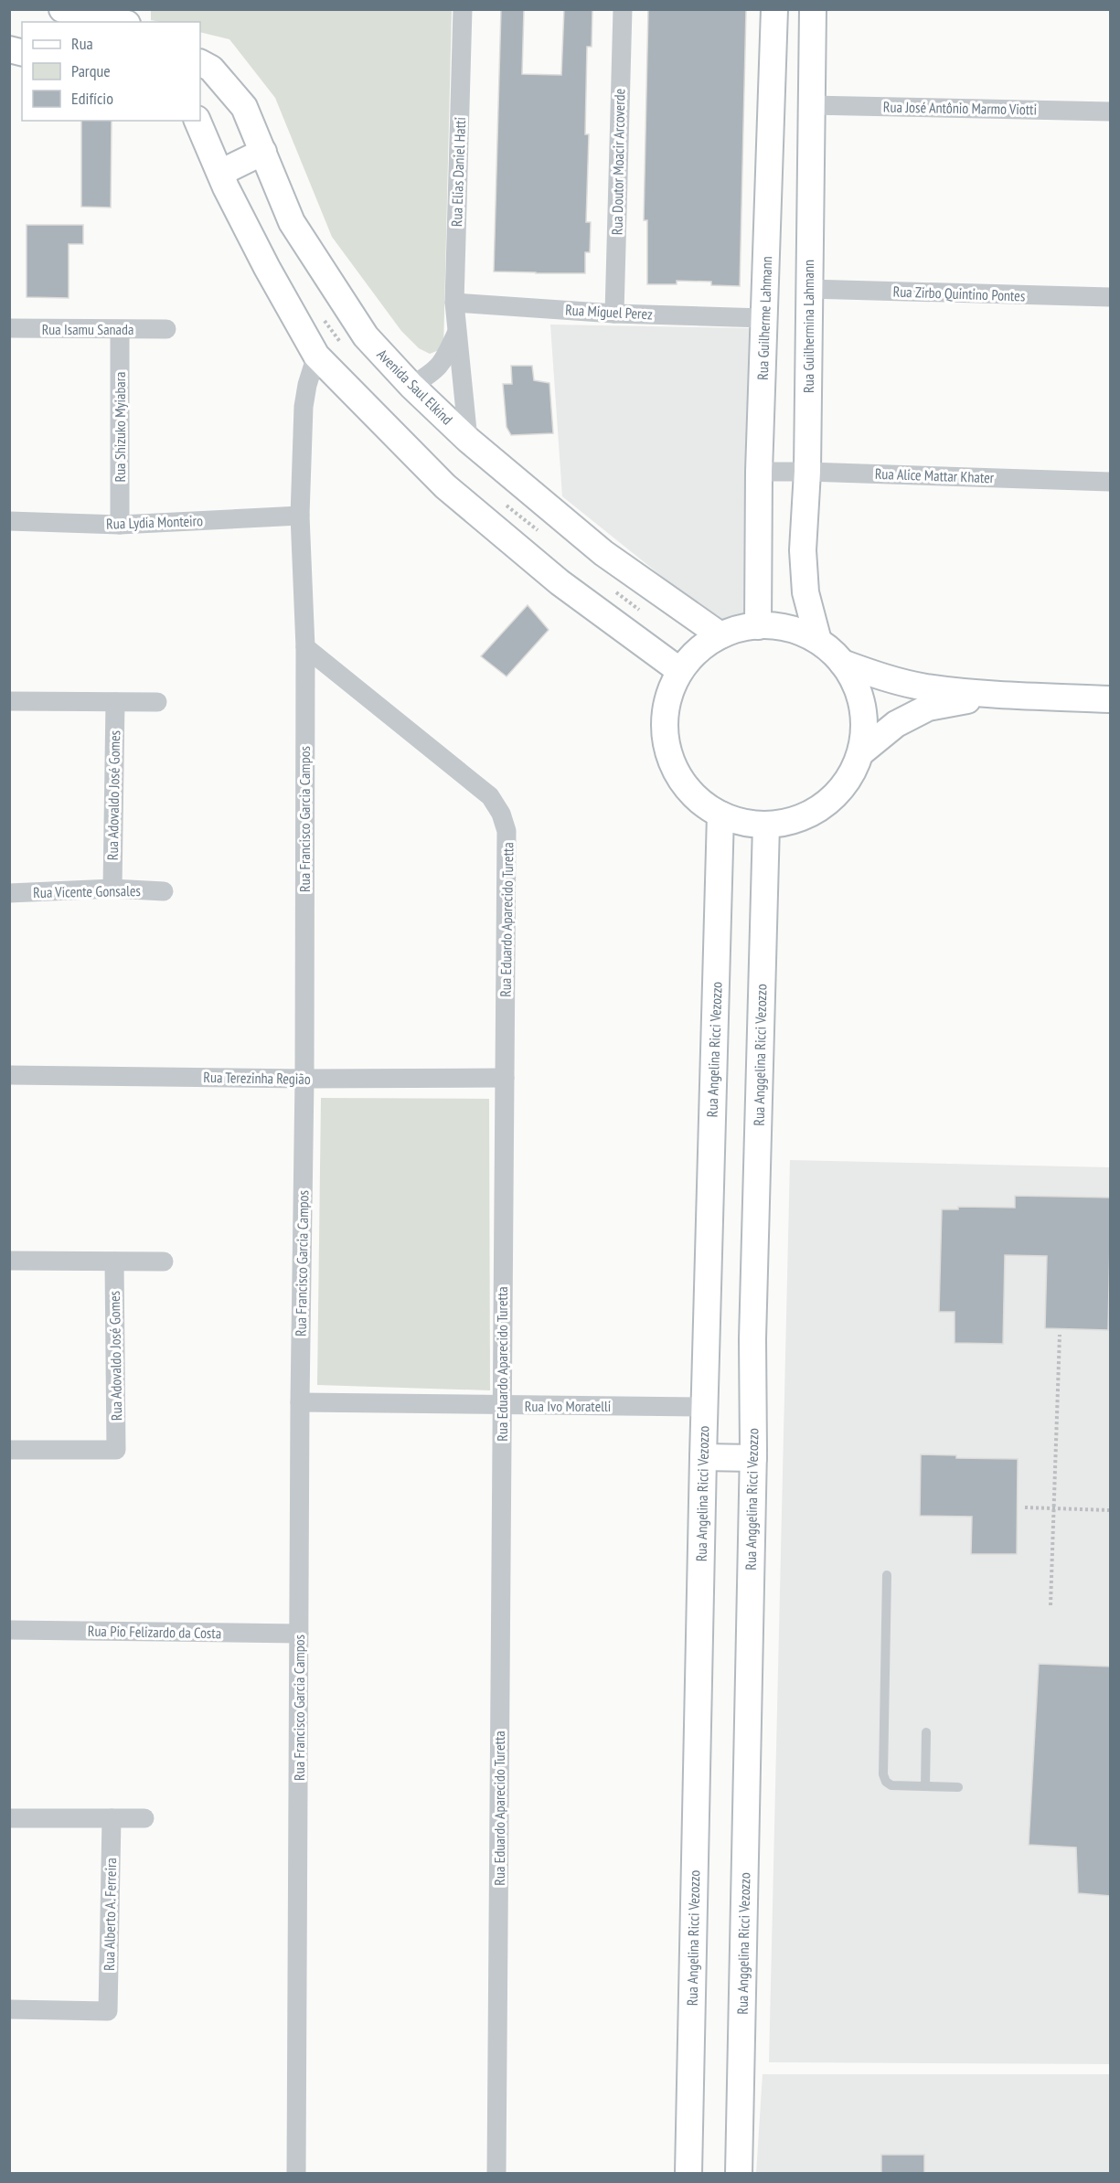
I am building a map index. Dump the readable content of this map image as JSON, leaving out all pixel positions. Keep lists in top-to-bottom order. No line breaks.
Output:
{"streets":{"main road":["Rua Guilherme Lahmann","Rua Guilhermina Lahmann","Avenida Saul Elkind","Rua Angelina Ricci Vezozzo","Rua Anggelina Ricci Vezozzo"],"street":["Rua José Antônio Marmo Viotti","Rua Doutor Moacir Arcoverde","Rua Elias Daniel Hatti","Rua Zirbo Quintino Pontes","Rua Miguel Perez","Rua Isamu Sanada","Rua Shizuko Myiabara","Rua Alice Mattar Khater","Rua Lydia Monteiro","Rua Adovaldo José Gomes","Rua Francisco Garcia Campos","Rua Vicente Gonsales","Rua Eduardo Aparecido Turetta","Rua Terezinha Região","Rua Ivo Moratelli","Rua Pio Felizardo da Costa","Rua Alberto A. Ferreira"]},"crossings":[["Rua José Antônio Marmo Viotti","Rua Guilhermina Lahmann"],["Rua Doutor Moacir Arcoverde","Rua Miguel Perez"],["Rua Elias Daniel Hatti","Rua Miguel Perez"],["Rua Elias Daniel Hatti","Avenida Saul Elkind"],["Rua Zirbo Quintino Pontes","Rua Guilhermina Lahmann"],["Rua Miguel Perez","Rua Guilherme Lahmann"],["Rua Guilherme Lahmann","Rua Alice Mattar Khater"],["Rua Guilhermina Lahmann","Rua Alice Mattar Khater"],["Rua Isamu Sanada","Rua Shizuko Myiabara"],["Rua Shizuko Myiabara","Rua Lydia Monteiro"],["Rua Lydia Monteiro","Rua Francisco Garcia Campos"],["Rua Adovaldo José Gomes","Rua Vicente Gonsales"],["Rua Francisco Garcia Campos","Rua Eduardo Aparecido Turetta"],["Rua Francisco Garcia Campos","Rua Terezinha Região"],["Rua Francisco Garcia Campos","Rua Ivo Moratelli"],["Rua Francisco Garcia Campos","Rua Pio Felizardo da Costa"],["Rua Eduardo Aparecido Turetta","Rua Terezinha Região"],["Rua Eduardo Aparecido Turetta","Rua Ivo Moratelli"],["Rua Angelina Ricci Vezozzo","Rua Ivo Moratelli"]],"legend":["Rua","Parque","Edifício"]}
